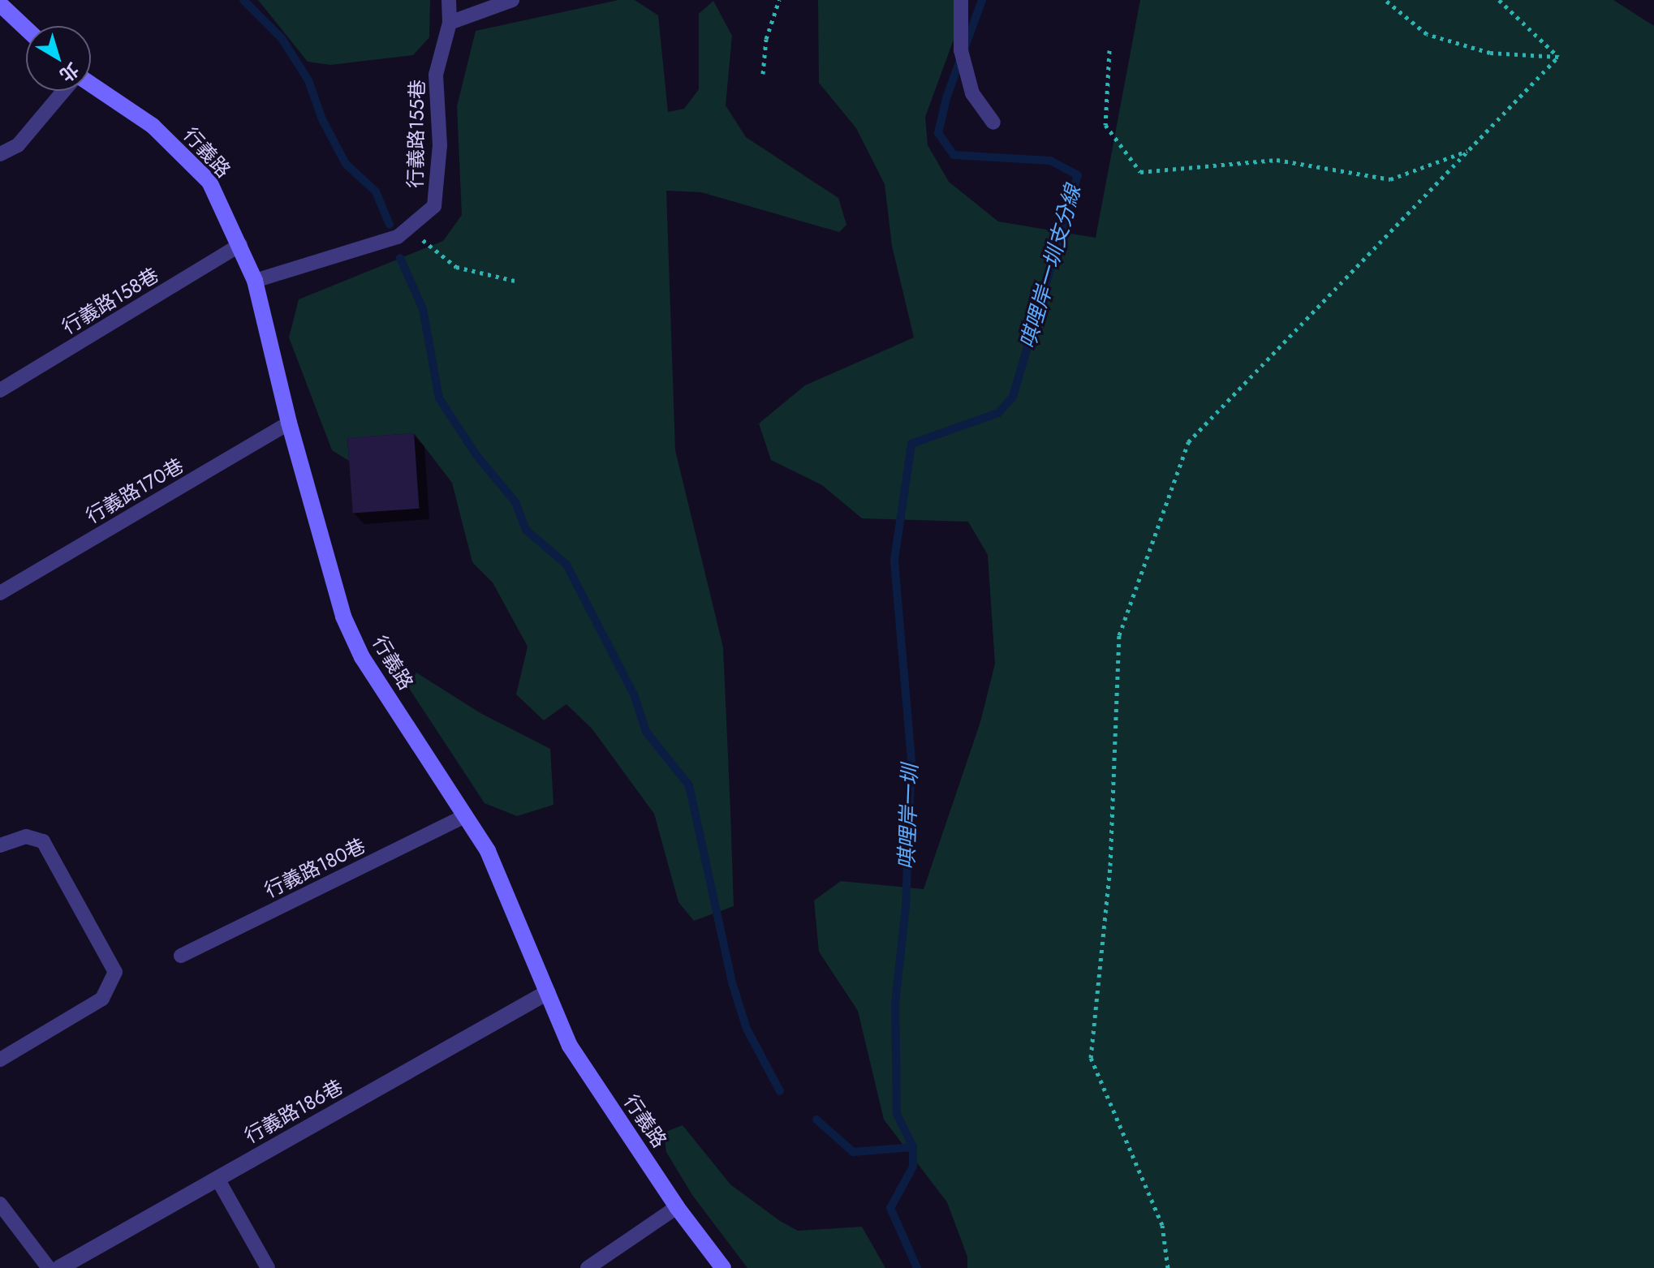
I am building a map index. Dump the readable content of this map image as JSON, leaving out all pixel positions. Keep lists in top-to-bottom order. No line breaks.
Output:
{"streets":{"street":["行義路","行義路186巷"],"lane":["行義路155巷","行義路158巷","行義路170巷","行義路180巷"]},"crossings":[["行義路155巷","行義路"],["行義路","行義路158巷"],["行義路","行義路170巷"],["行義路","行義路180巷"],["行義路","行義路186巷"]],"water":["唭哩岸一圳支分線","唭哩岸一圳"],"north":"bottom right"}
